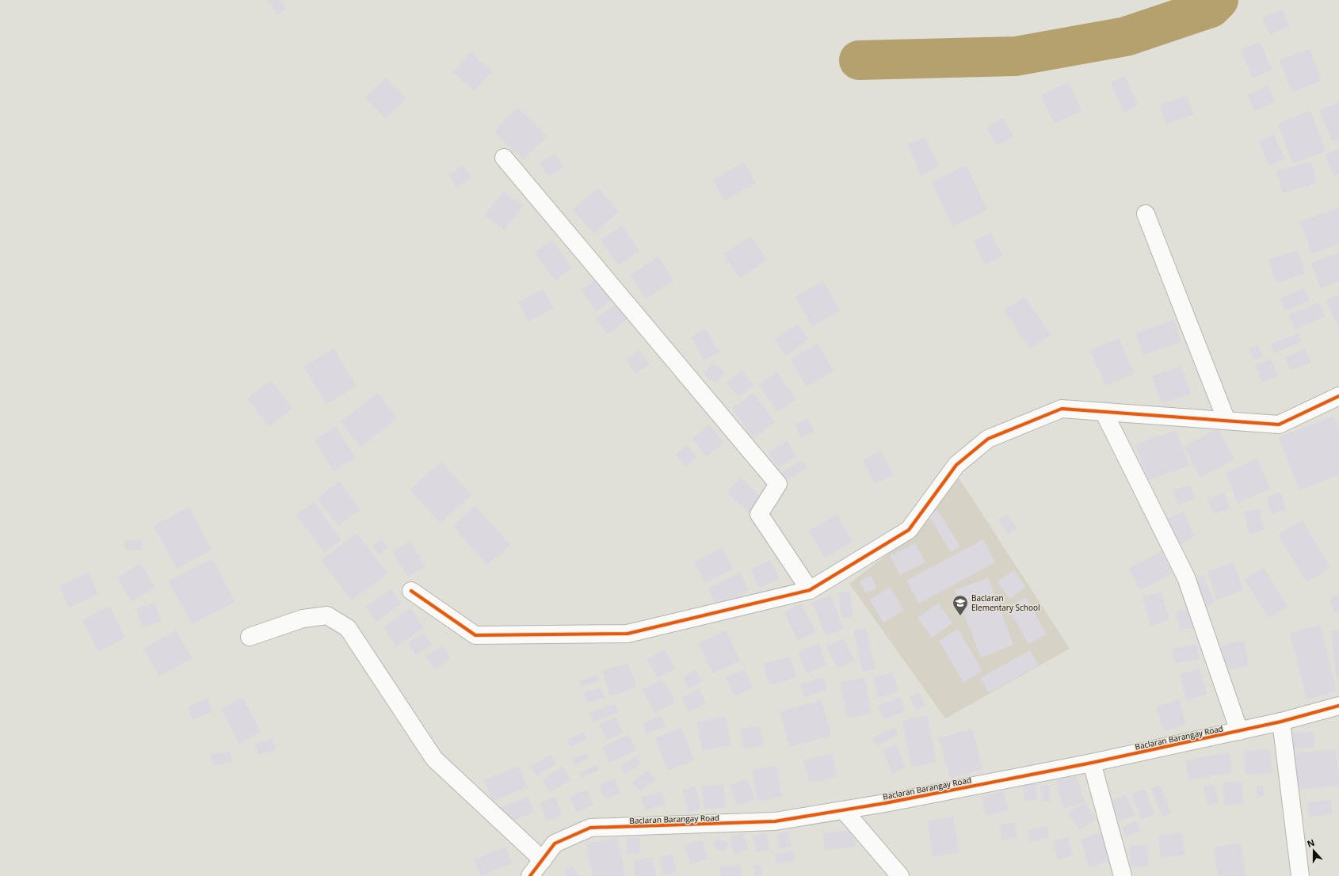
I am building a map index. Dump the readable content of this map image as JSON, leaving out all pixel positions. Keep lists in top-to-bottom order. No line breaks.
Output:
{"streets":{"street":["Baclaran Barangay Road"]},"places":{"school or university":["Baclaran Elementary School"]},"north":"top"}
